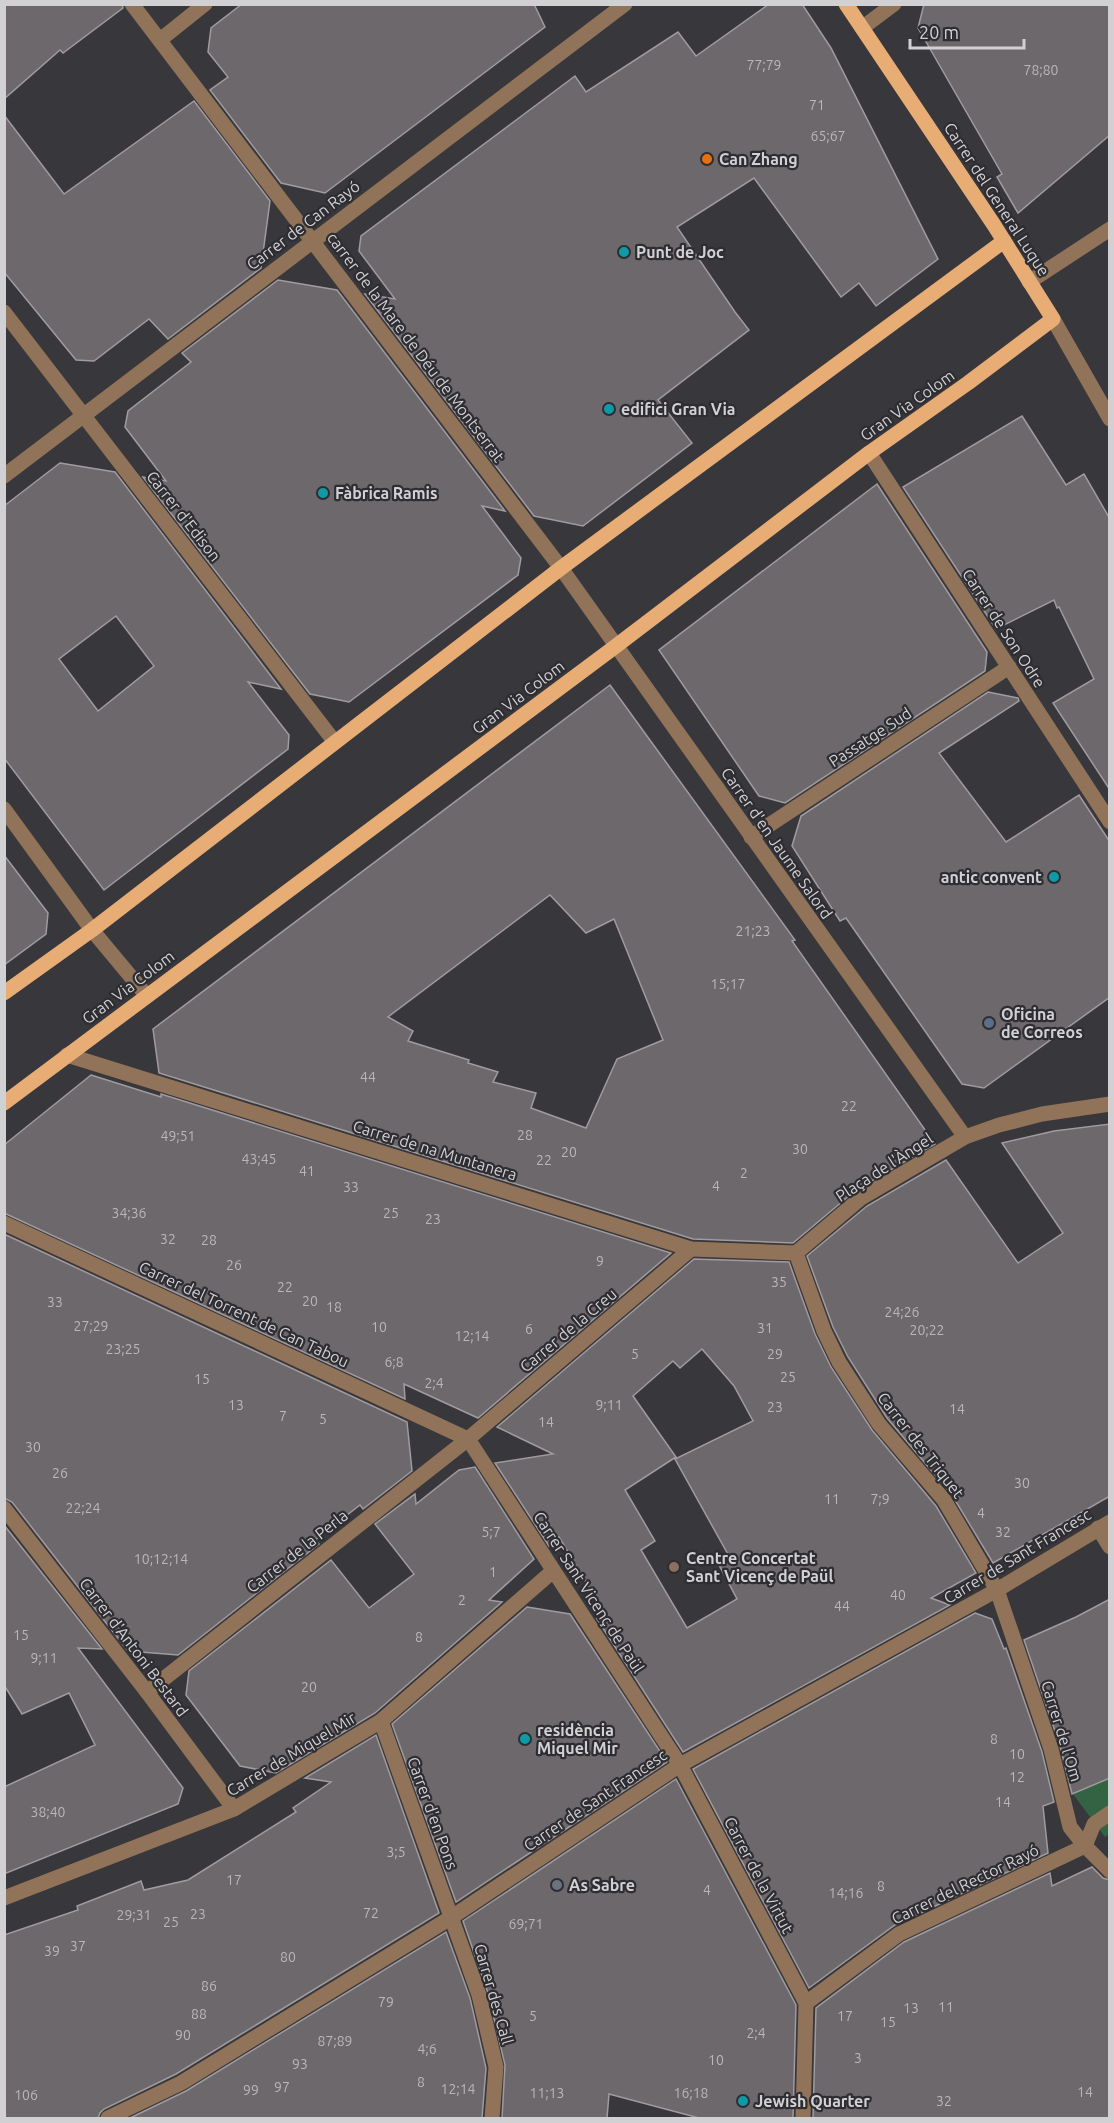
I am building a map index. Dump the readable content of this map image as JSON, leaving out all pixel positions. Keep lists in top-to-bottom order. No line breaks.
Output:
{"streets":{"main road":["Carrer del General Luque","Gran Via Colom"],"street":["Carrer de Can Rayó","carrer de la Mare de Déu de Montserrat","Carrer d'Edison","Carrer de Son Odre","Passatge Sud","Carrer d'en Jaume Salord","Carrer de na Muntanera","Plaça de l'Àngel","Carrer del Torrent de Can Tabou","Carrer de la Creu","Carrer des Triquet","Carrer de la Perla","Carrer de Sant Francesc","Carrer Sant Vicenç de Paül","Carrer d'Antoni Bestard","Carrer de l'Om","Carrer de Miquel Mir","Carrer d'en Pons","Carrer de la Virtut","Carrer del Rector Rayó","Carrer des Call"]},"crossings":[["Carrer del General Luque","Gran Via Colom"],["Carrer de Can Rayó","carrer de la Mare de Déu de Montserrat"],["Carrer de Can Rayó","Carrer d'Edison"],["carrer de la Mare de Déu de Montserrat","Carrer d'en Jaume Salord"],["Gran Via Colom","Carrer de Son Odre"],["Gran Via Colom","Carrer d'en Jaume Salord"],["Gran Via Colom","Carrer de na Muntanera"],["Carrer de Son Odre","Passatge Sud"],["Passatge Sud","Carrer d'en Jaume Salord"],["Carrer d'en Jaume Salord","Plaça de l'Àngel"],["Carrer de na Muntanera","Plaça de l'Àngel"],["Carrer de na Muntanera","Carrer de la Creu"],["Carrer de na Muntanera","Carrer des Triquet"],["Plaça de l'Àngel","Carrer des Triquet"],["Carrer del Torrent de Can Tabou","Carrer de la Creu"],["Carrer del Torrent de Can Tabou","Carrer de la Perla"],["Carrer del Torrent de Can Tabou","Carrer Sant Vicenç de Paül"],["Carrer de la Creu","Carrer de la Perla"],["Carrer de la Creu","Carrer Sant Vicenç de Paül"],["Carrer des Triquet","Carrer de Sant Francesc"],["Carrer des Triquet","Carrer de l'Om"],["Carrer de la Perla","Carrer Sant Vicenç de Paül"],["Carrer de la Perla","Carrer d'Antoni Bestard"],["Carrer de Sant Francesc","Carrer Sant Vicenç de Paül"],["Carrer de Sant Francesc","Carrer de l'Om"],["Carrer de Sant Francesc","Carrer d'en Pons"],["Carrer de Sant Francesc","Carrer de la Virtut"],["Carrer de Sant Francesc","Carrer des Call"],["Carrer Sant Vicenç de Paül","Carrer de Miquel Mir"],["Carrer Sant Vicenç de Paül","Carrer de la Virtut"],["Carrer d'Antoni Bestard","Carrer de Miquel Mir"],["Carrer de l'Om","Carrer del Rector Rayó"],["Carrer de Miquel Mir","Carrer d'en Pons"],["Carrer d'en Pons","Carrer des Call"],["Carrer de la Virtut","Carrer del Rector Rayó"]],"places":["Can Zhang","Punt de Joc","edifici Gran Via","Fàbrica Ramis","antic convent","Oficina de Correos","Centre Concertat Sant Vicenç de Paül","residència Miquel Mir","As Sabre","Jewish Quarter"],"house_numbers":["77;79","78;80","71","65;67","21;23","15;17","44","22","28","49;51","30","20","43;45","22","41","2","4","33","34;36","25","23","32","28","9","26","35","22","20","33","18","24;26","27;29","10","31","6","20;22","12;14","23;25","5","29","6;8","25","15","2;4","13","9;11","23","14","7","5","14","30","26","30","11","7;9","22;24","4","5;7","32","10;12;14","1","40","2","44","15","8","9;11","20","8","10","12","14","38;40","3;5","17","8","4","14;16","72","23","29;31","25","69;71","37","39","80","86","79","11","13","88","5","17","15","2;4","90","87;89","4;6","3","10","93","8","97","12;14","99","14","11;13","16;18","106","32"],"scale_bar":"20 m"}
